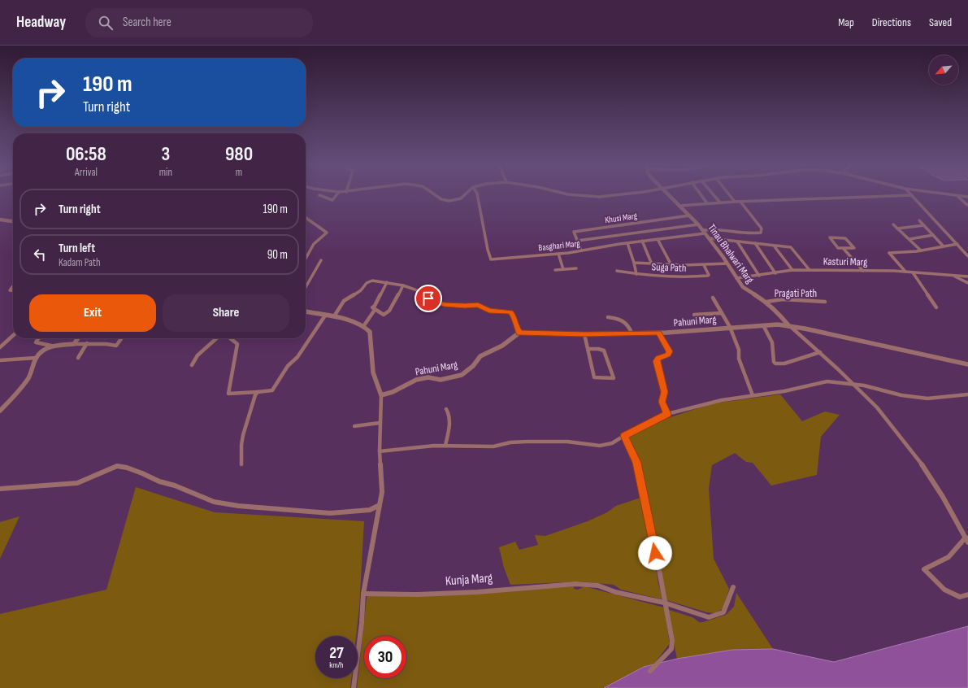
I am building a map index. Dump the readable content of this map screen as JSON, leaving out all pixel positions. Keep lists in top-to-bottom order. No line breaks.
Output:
{"streets":{"street":["Khusi Marg","Basghari Marg","Tinau Bhalwari Marg","Kasturi Marg","Suga Path","Pragati Path","Pahuni Marg","Kunja Marg"]},"crossings":[["Khusi Marg","Tinau Bhalwari Marg"],["Basghari Marg","Tinau Bhalwari Marg"],["Tinau Bhalwari Marg","Kasturi Marg"],["Tinau Bhalwari Marg","Pragati Path"],["Tinau Bhalwari Marg","Pahuni Marg"]],"north":"bottom left","page":{"header":"Headway","search":"Search here","nav":["Map","Directions","Saved"],"turn":["190 m","Turn right"],"eta":["06:58","Arrival","3","min","980","m"],"list":[{"name":"Turn right","value":"190 m"},{"name":"Turn left","note":"Kadam Path","value":"90 m"}],"buttons":["Exit","Share"],"speed":"27 km/h","limit":"30"}}
